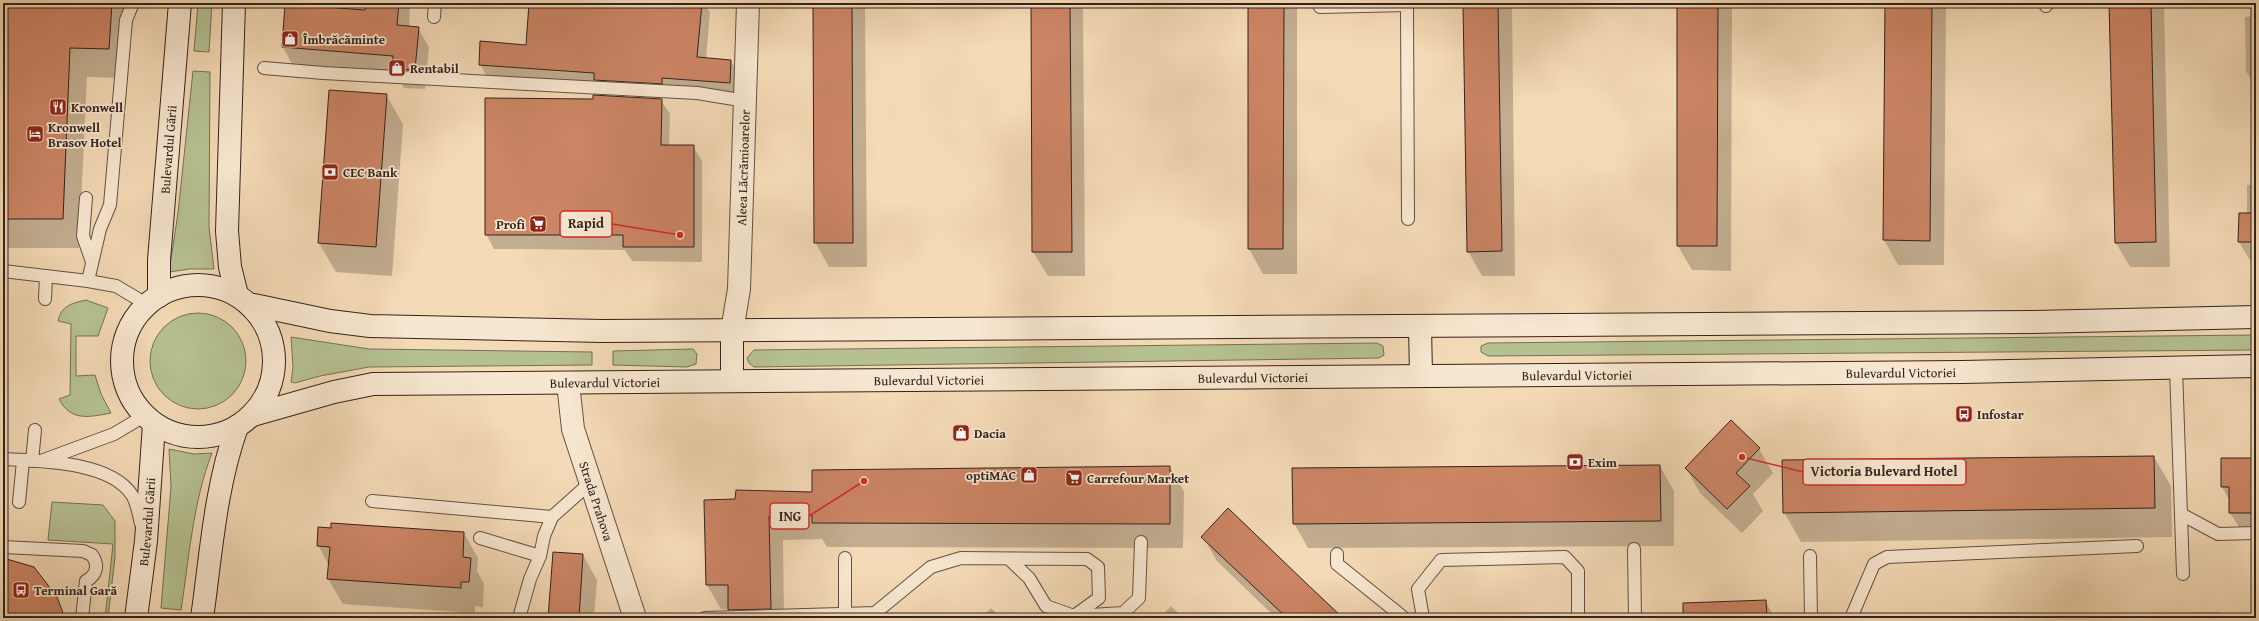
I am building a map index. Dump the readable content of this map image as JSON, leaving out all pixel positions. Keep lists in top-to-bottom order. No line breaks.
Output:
{"streets":{"main road":["Bulevardul Gării","Aleea Lăcrămioarelor","Bulevardul Victoriei","Strada Prahova"]},"crossings":[["Bulevardul Gării","Bulevardul Victoriei"],["Aleea Lăcrămioarelor","Bulevardul Victoriei"],["Bulevardul Victoriei","Strada Prahova"]],"places":{"shop":["Îmbrăcăminte","Rentabil","Dacia","optiMAC"],"restaurant":["Kronwell"],"hotel":["Kronwell Brasov Hotel"],"bank":["CEC Bank","Exim"],"supermarket":["Profi","Carrefour Market"],"other":["Rapid","Victoria Bulevard Hotel","ING"],"bus stop":["Infostar","Terminal Gară"]}}
